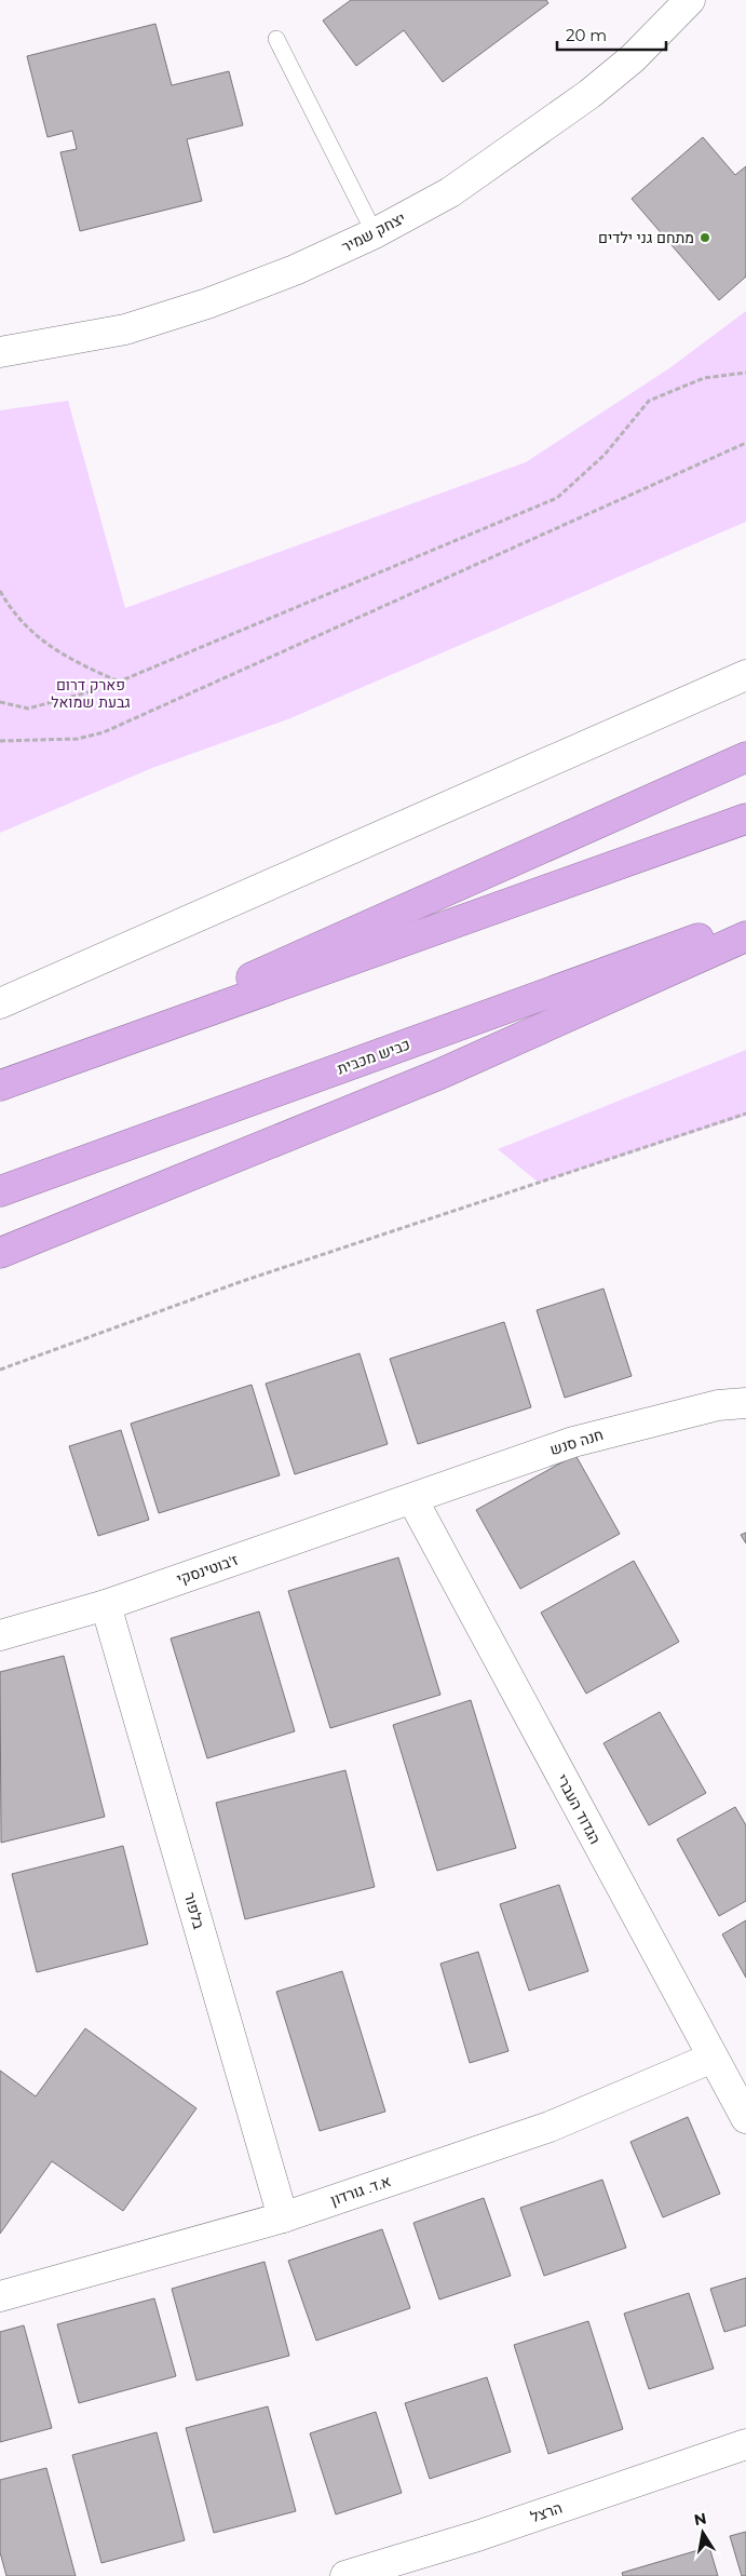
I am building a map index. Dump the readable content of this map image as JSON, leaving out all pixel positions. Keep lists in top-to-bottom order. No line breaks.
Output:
{"streets":{"highway":["כביש מכבית"],"street":["יצחק שמיר","חנה סנש","ז'בוטינסקי","הגדוד העברי","בלפור","א.ד. גורדון","הרצל"]},"crossings":[["חנה סנש","ז'בוטינסקי"],["חנה סנש","הגדוד העברי"],["ז'בוטינסקי","הגדוד העברי"],["ז'בוטינסקי","בלפור"],["הגדוד העברי","א.ד. גורדון"],["בלפור","א.ד. גורדון"]],"parks":["פארק דרום גבעת שמואל"],"places":["מתחם גני ילדים"],"scale_bar":"20 m","north":"top"}
